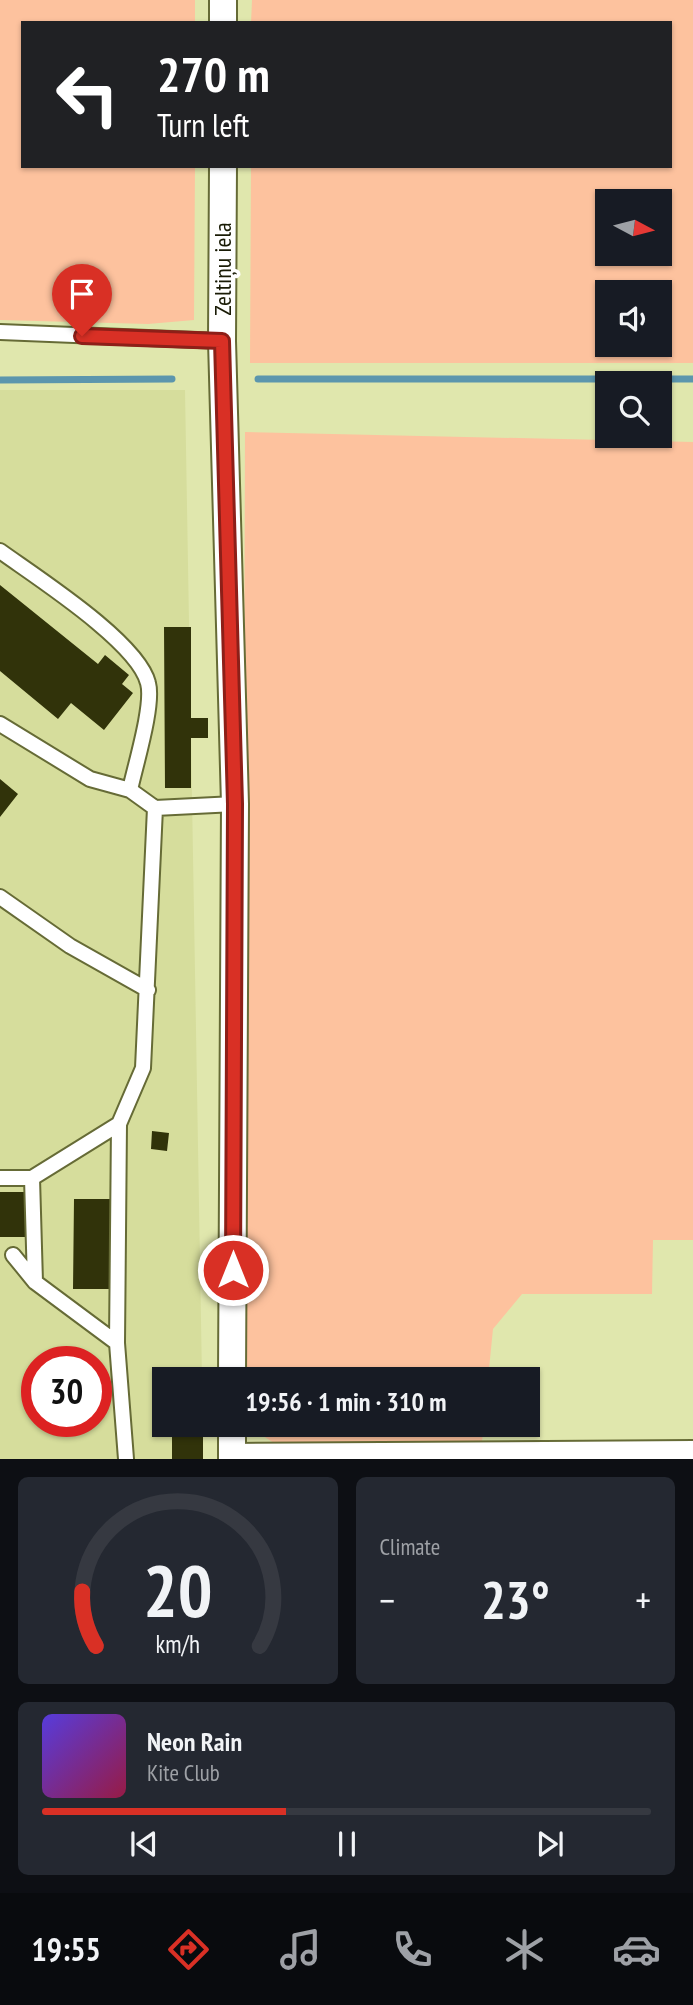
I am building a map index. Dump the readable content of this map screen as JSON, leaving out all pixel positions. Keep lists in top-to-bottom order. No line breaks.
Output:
{"streets":{"street":["Zeltiņu iela"]},"north":"right","page":{"turn":["270 m","Turn left"],"limit":"30","trip":"19:56 · 1 min · 310 m","tile":"Climate","heat":["−","23°","+"],"song":["Neon Rain","Kite Club"],"tabs":"19:55","gauge":["20","km/h"]}}
